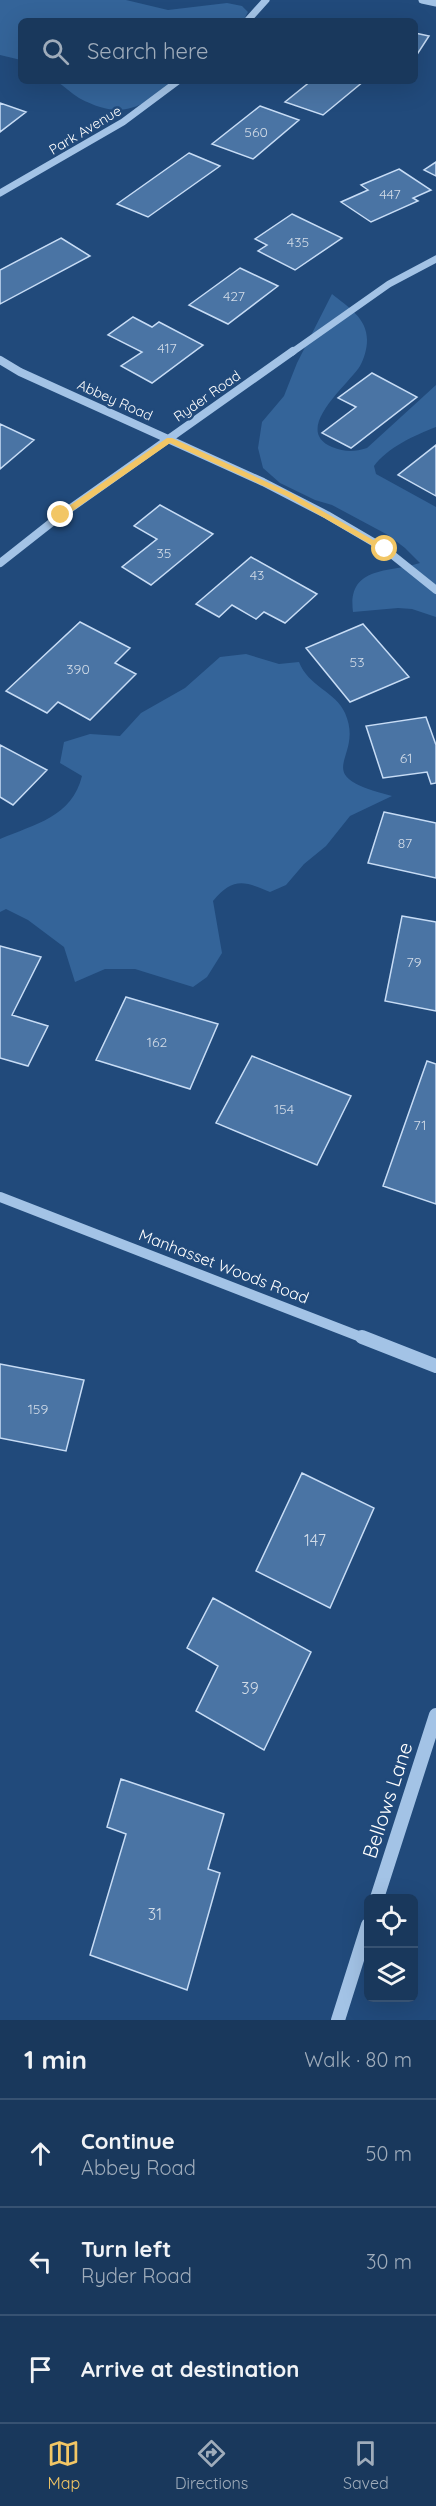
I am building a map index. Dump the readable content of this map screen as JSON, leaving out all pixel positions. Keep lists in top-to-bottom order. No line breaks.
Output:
{"streets":{"street":["Park Avenue","Ryder Road","Abbey Road","Manhasset Woods Road","Bellows Lane"]},"crossings":[["Ryder Road","Abbey Road"]],"house_numbers":["560","447","435","427","417","35","43","53","390","61","87","79","162","154","71","159","147","39","31"],"page":{"search":"Search here","heading":["1 min","Walk · 80 m"],"list":[["Continue","Abbey Road","50 m"],["Turn left","Ryder Road","30 m"],"Arrive at destination"],"nav":["Map","Directions","Saved"]}}
